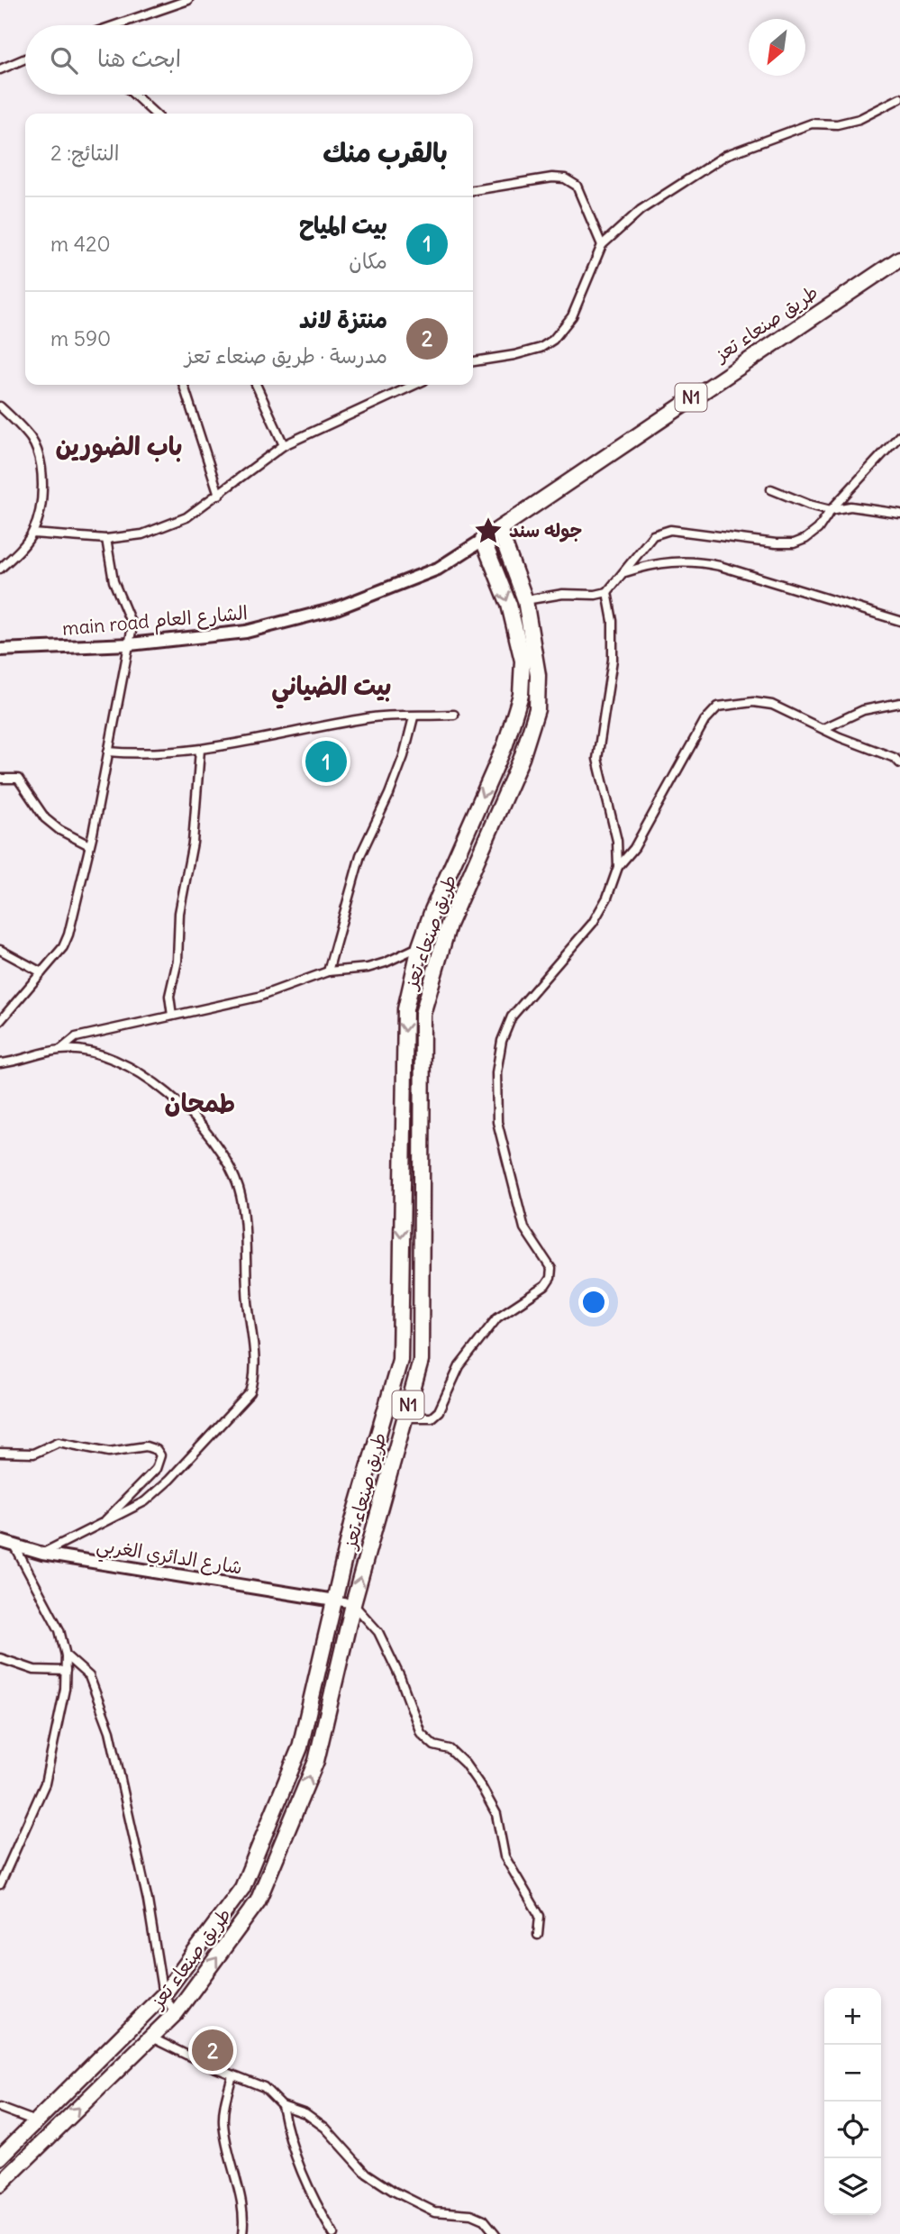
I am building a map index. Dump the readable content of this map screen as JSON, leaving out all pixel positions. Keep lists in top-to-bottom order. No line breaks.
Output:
{"streets":{"highway":["طريق صنعاء تعز","N1"],"main road":["main road الشارع العام","شارع الدائري الغربي"]},"crossings":[["طريق صنعاء تعز","main road الشارع العام"],["طريق صنعاء تعز","شارع الدائري الغربي"]],"districts":["باب الضورين","بيت الضياني","طمحان"],"places":{"place":["جوله سند"]},"north":"bottom left","page":{"search":"ابحث هنا","heading":["بالقرب منك","النتائج: 2"],"list":[{"mark":"1","name":"بيت المياح","note":"مكان","value":"420 m"},{"mark":"2","name":"منتزة لاند","note":"مدرسة · طريق صنعاء تعز","value":"590 m"}],"pins":["1","2"],"map_buttons":["+","−"]}}
